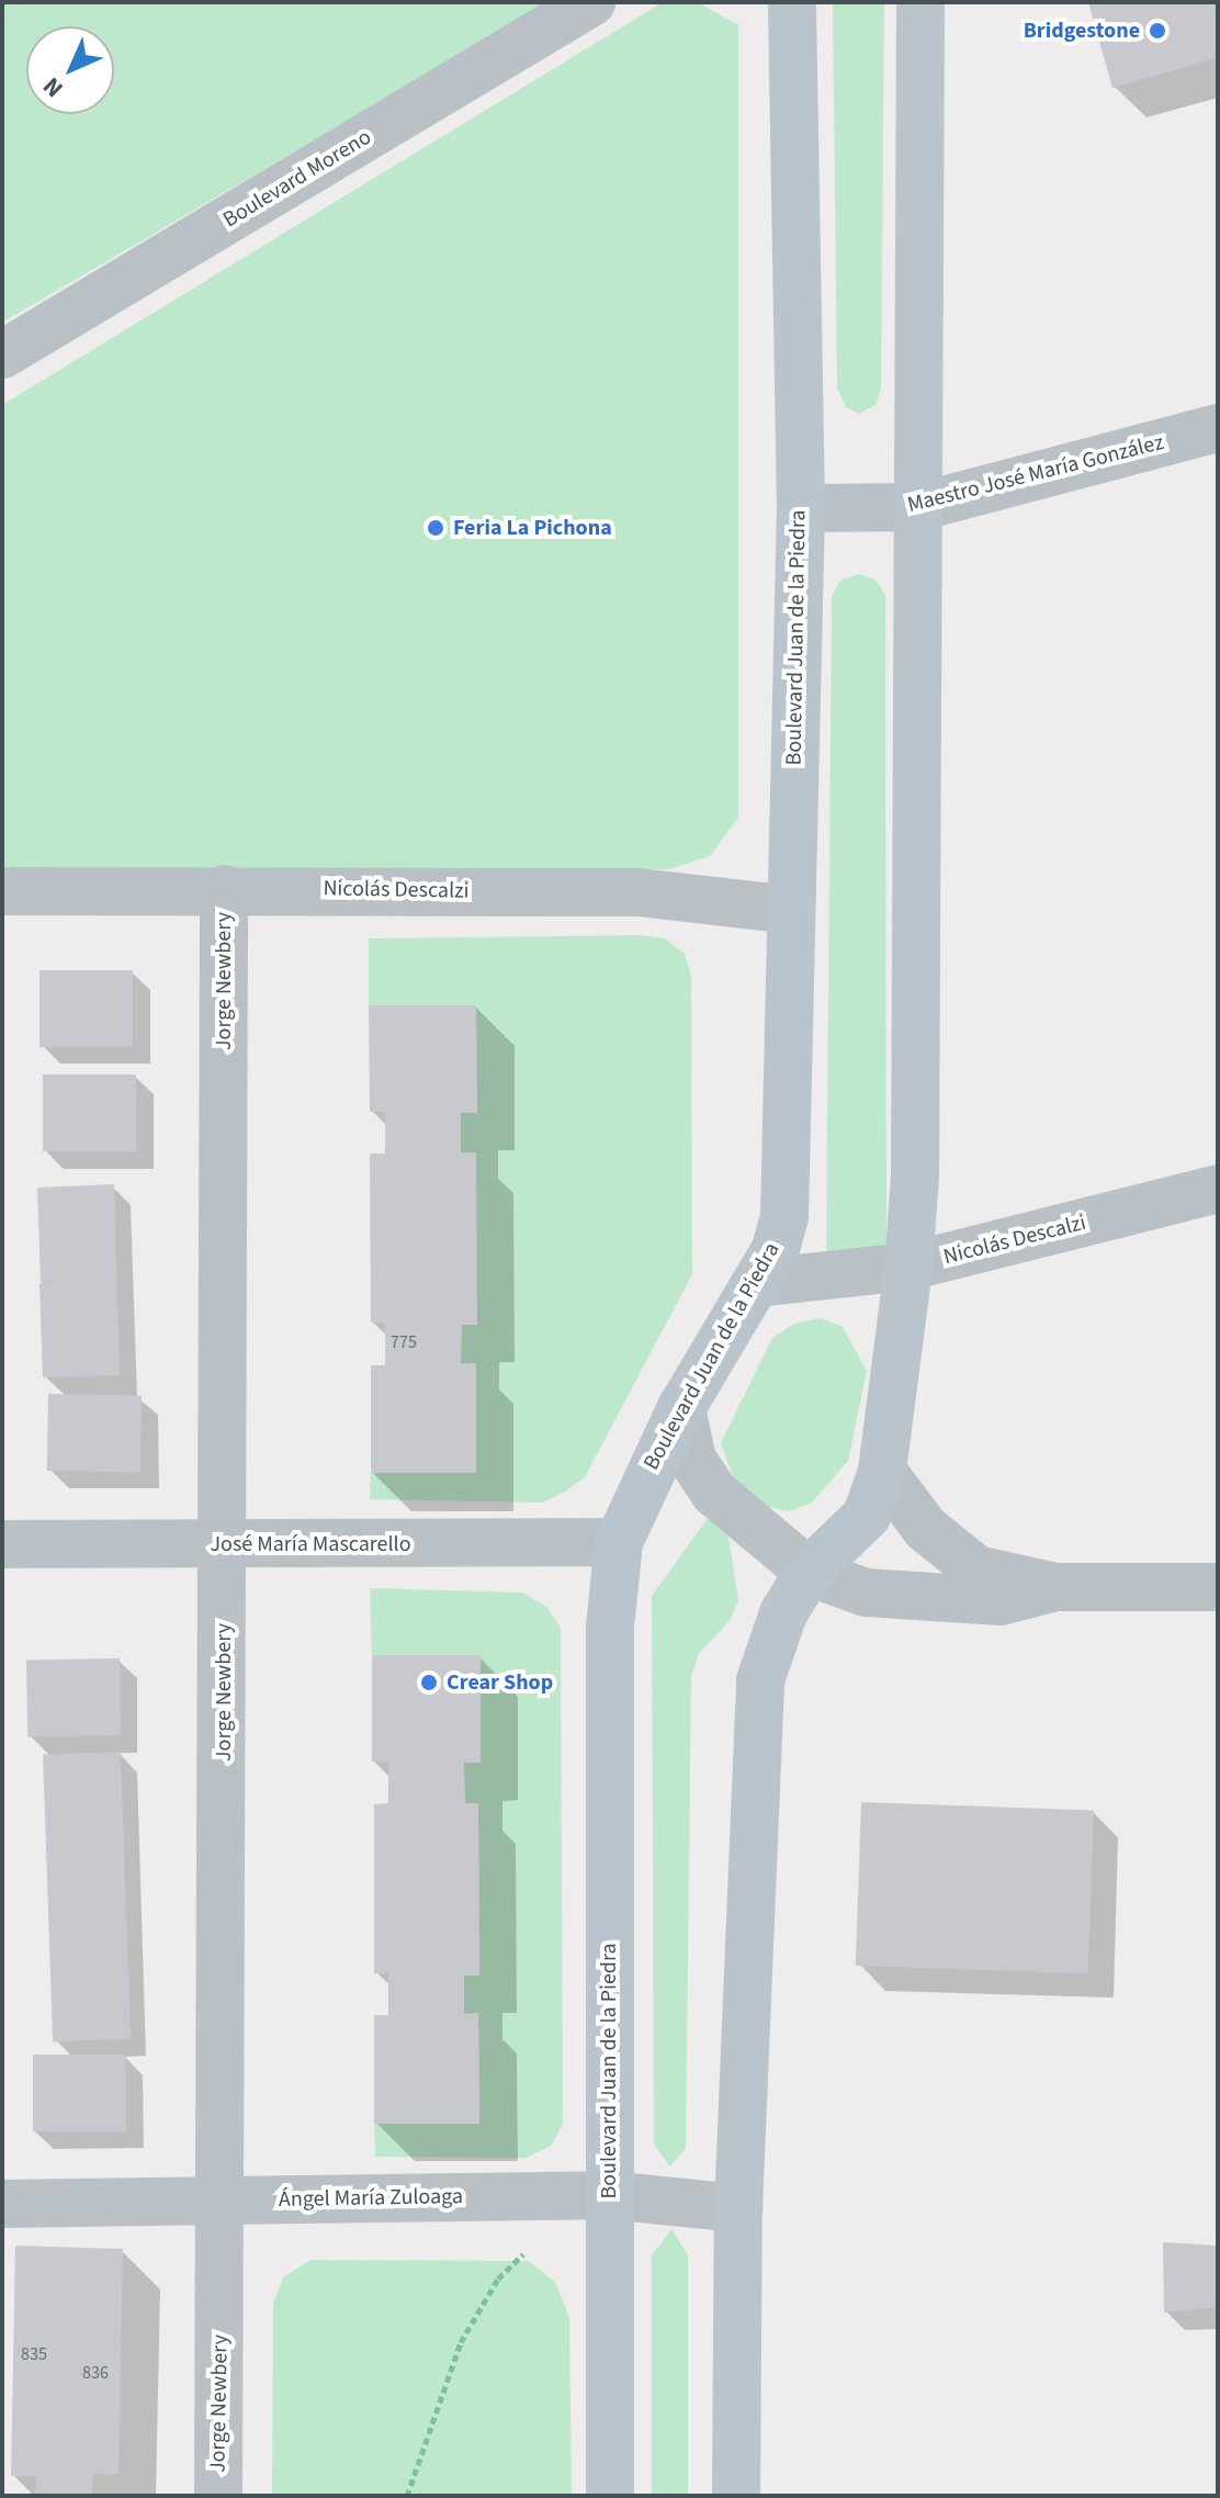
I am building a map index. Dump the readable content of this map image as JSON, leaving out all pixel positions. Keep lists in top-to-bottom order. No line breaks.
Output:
{"streets":{"main road":["Boulevard Juan de la Piedra"],"street":["Boulevard Moreno","Maestro José María González","Nicolás Descalzi","Jorge Newbery","José María Mascarello","Ángel María Zuloaga"]},"crossings":[["Maestro José María González","Boulevard Juan de la Piedra"],["Boulevard Juan de la Piedra","Nicolás Descalzi"],["Boulevard Juan de la Piedra","José María Mascarello"],["Boulevard Juan de la Piedra","Ángel María Zuloaga"],["Nicolás Descalzi","Jorge Newbery"],["Jorge Newbery","José María Mascarello"],["Jorge Newbery","Ángel María Zuloaga"]],"places":["Bridgestone","Feria La Pichona","Crear Shop"],"house_numbers":["775","835","836"],"north":"bottom left"}
